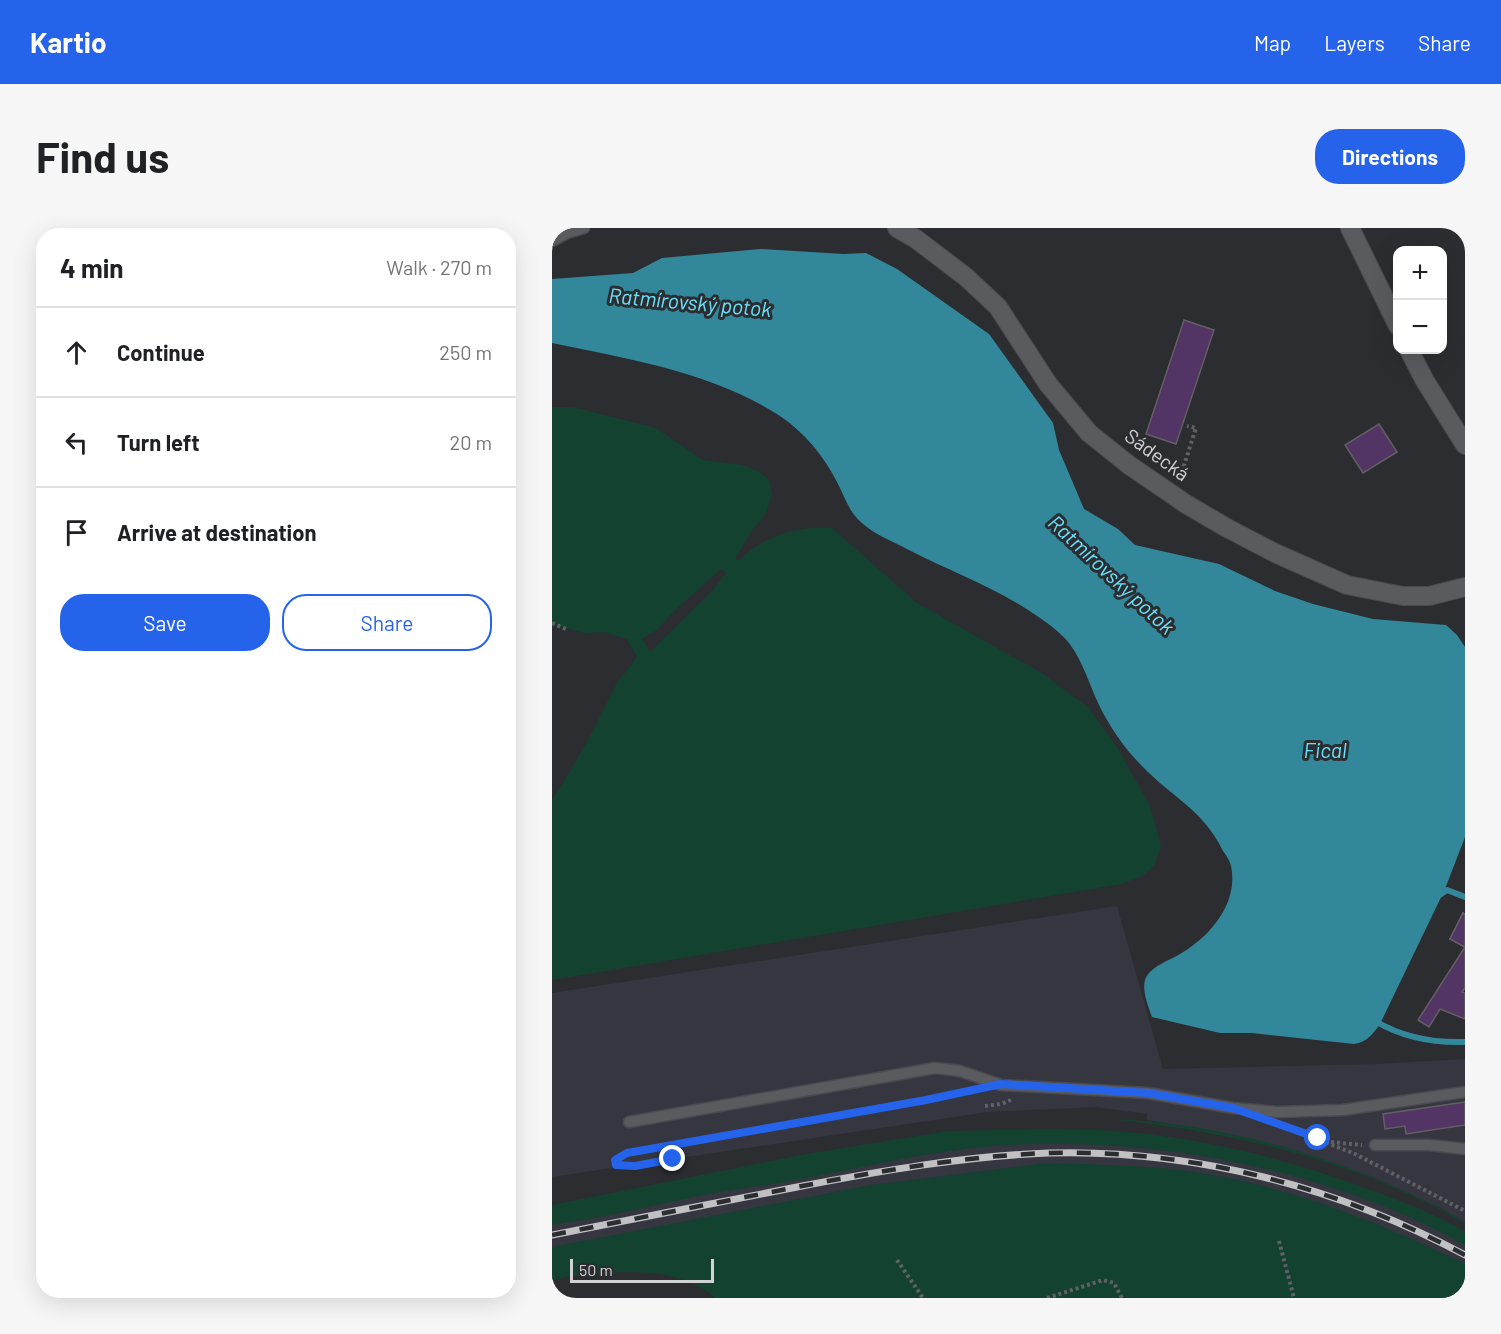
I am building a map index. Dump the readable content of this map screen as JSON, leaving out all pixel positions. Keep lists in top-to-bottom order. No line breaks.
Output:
{"streets":{"street":["Sádecká"]},"water":["Ratmírovský potok","Fical"],"scale_bar":"50 m","page":{"header":"Kartio","nav":["Map","Layers","Share"],"buttons":["Directions",["Save","Share"]],"title":"Find us","heading":["4 min","Walk · 270 m"],"map_buttons":["+","−"],"list":[["Continue","250 m"],["Turn left","20 m"],"Arrive at destination"],"scale":"50 m"}}
